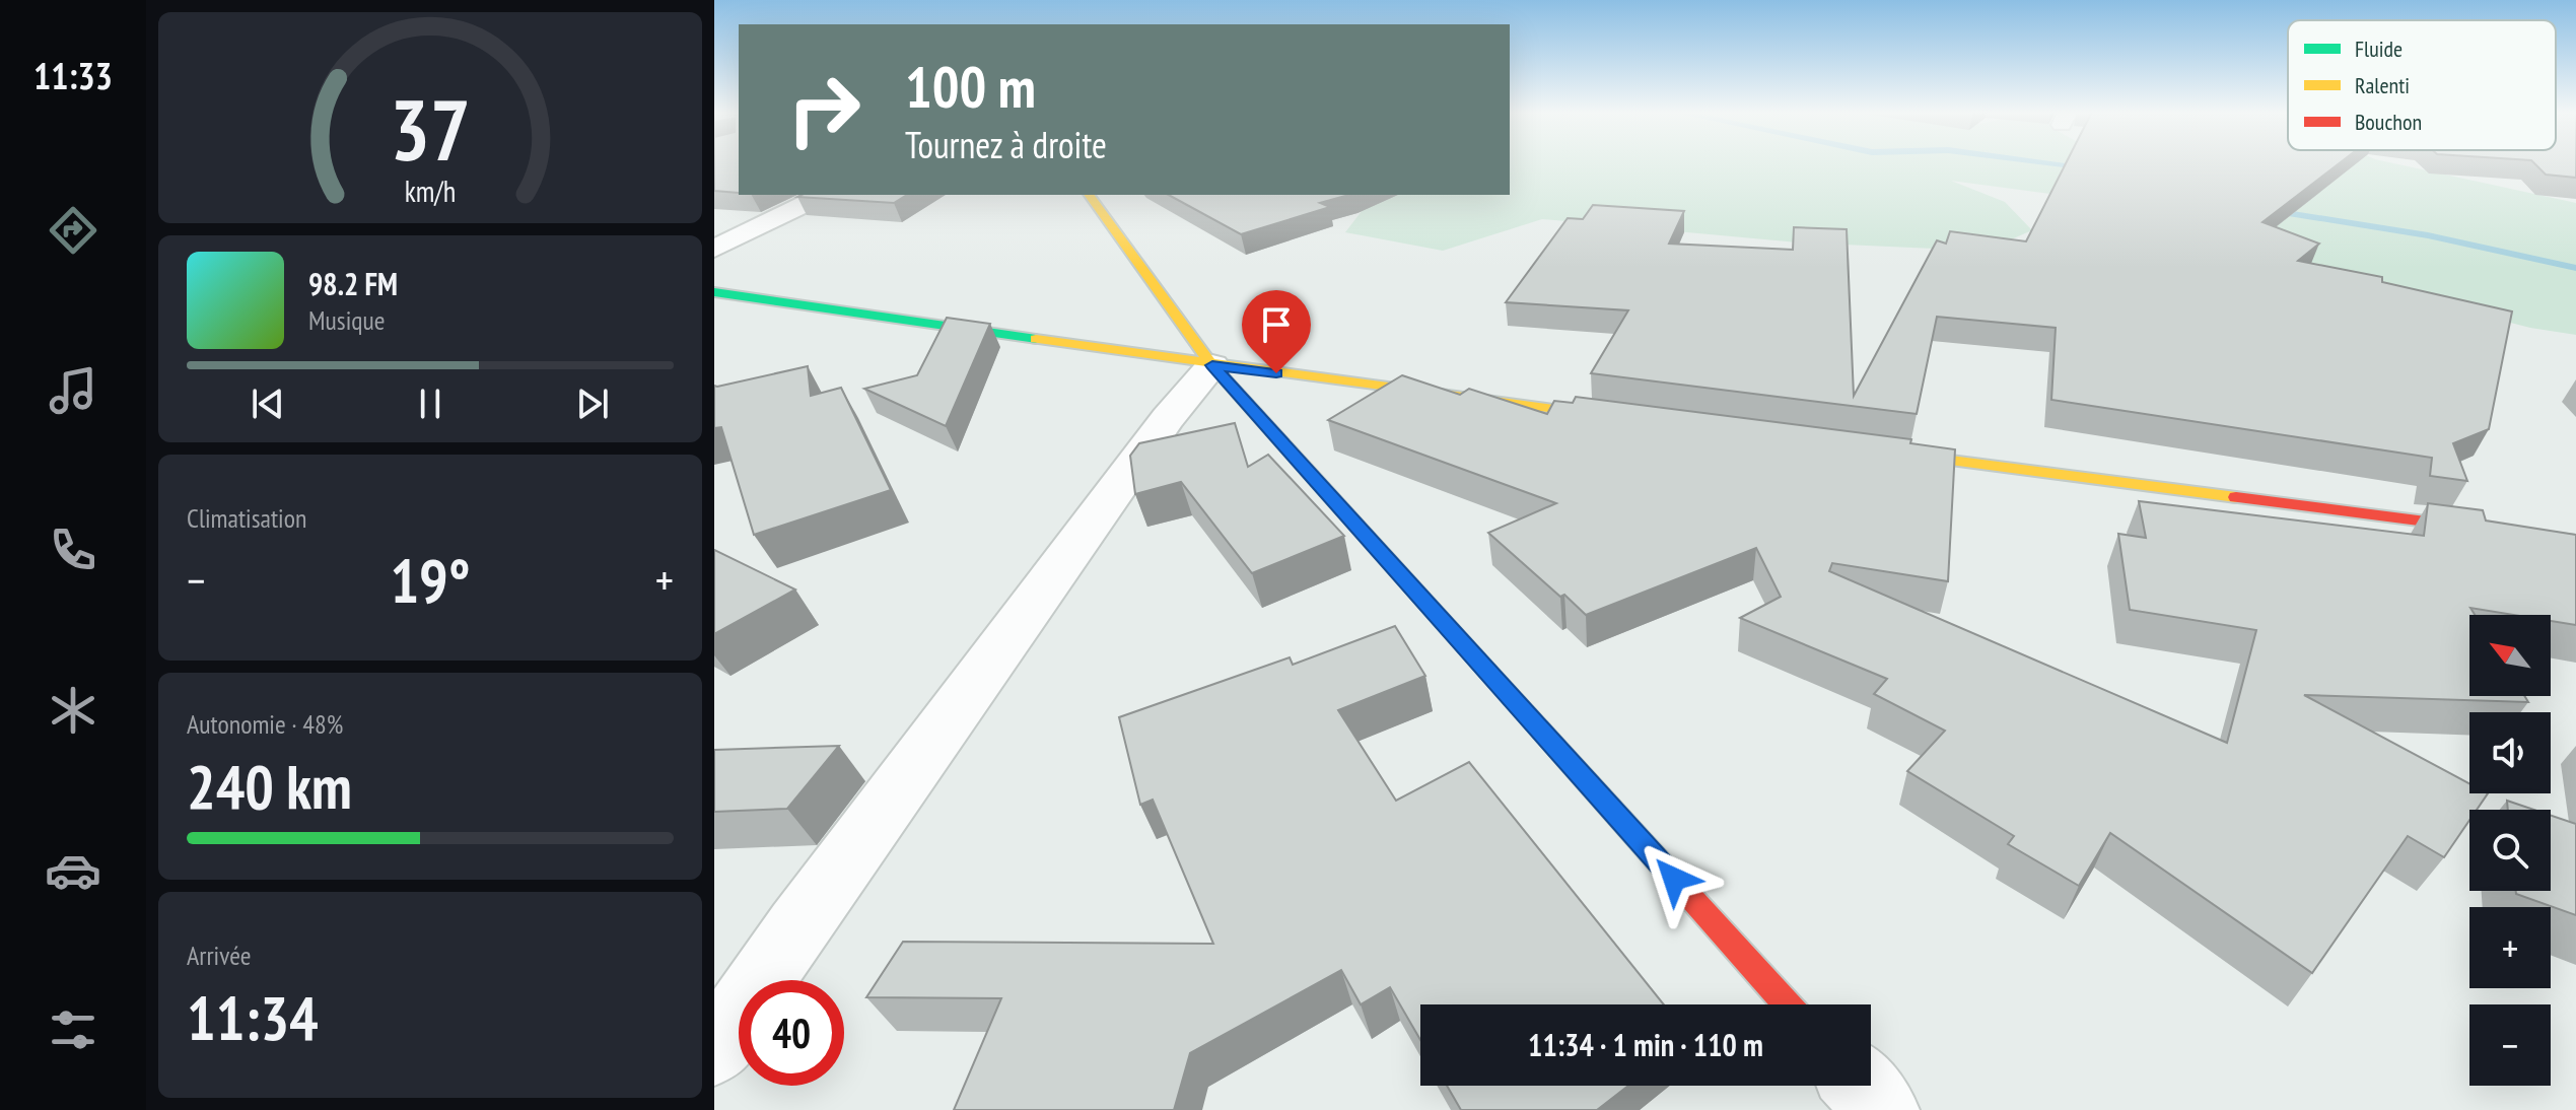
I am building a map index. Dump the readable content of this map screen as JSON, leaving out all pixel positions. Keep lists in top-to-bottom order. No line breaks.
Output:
{"legend":["Fluide","Ralenti","Bouchon"],"north":"top left","page":{"tabs":"11:33","turn":["100 m","Tournez à droite"],"song":["98.2 FM","Musique"],"tile":["Climatisation",["Autonomie · 48%","240 km"],["Arrivée","11:34"]],"heat":["−","19°","+"],"map_buttons":["+","−"],"limit":"40","trip":"11:34 · 1 min · 110 m","gauge":["37","km/h"]}}
